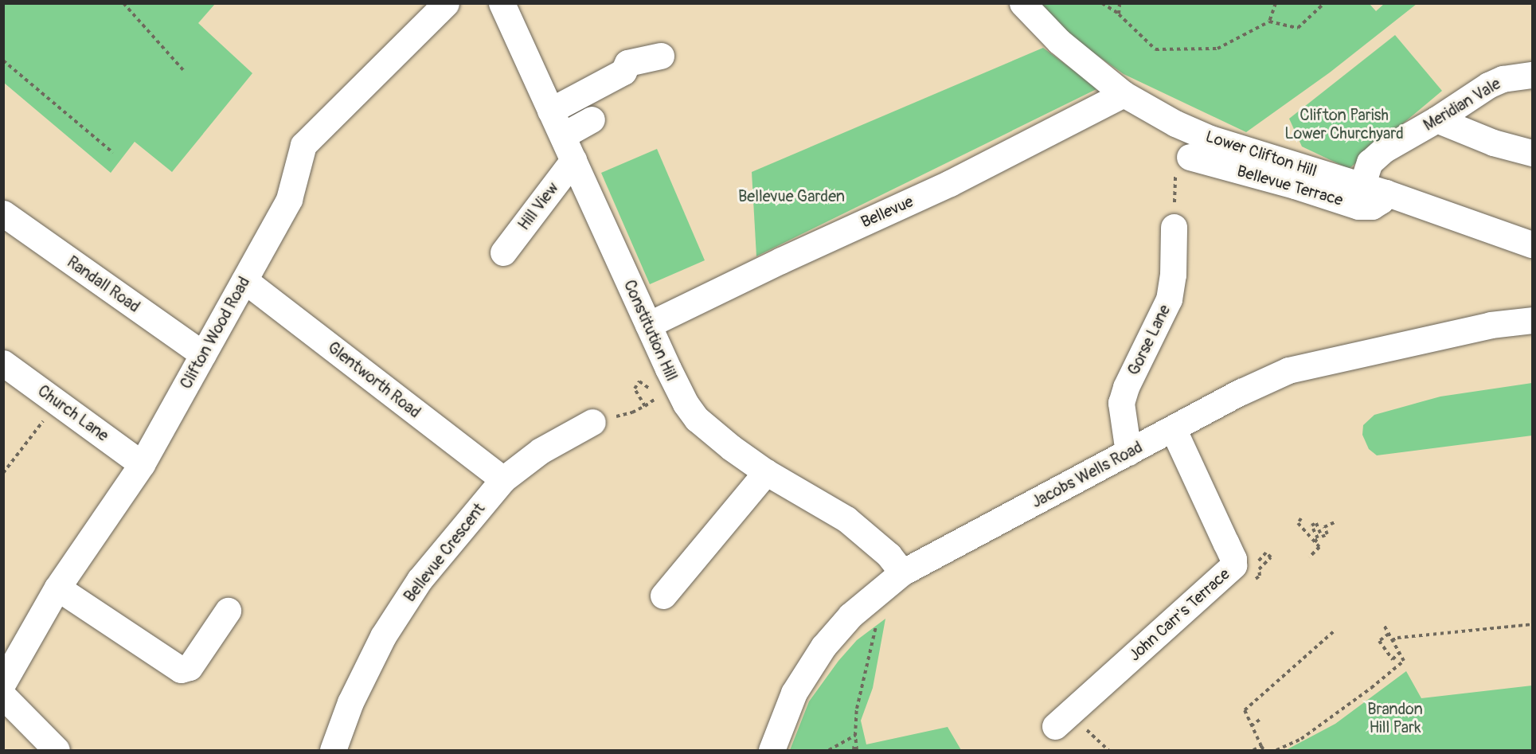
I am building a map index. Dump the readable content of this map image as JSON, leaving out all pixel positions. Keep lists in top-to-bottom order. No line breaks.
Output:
{"streets":{"street":["Meridian Vale","Lower Clifton Hill","Bellevue Terrace","Hill View","Bellevue","Randall Road","Constitution Hill","Clifton Wood Road","Gorse Lane","Glentworth Road","Church Lane","Jacobs Wells Road","Bellevue Crescent","John Carr's Terrace"]},"crossings":[["Meridian Vale","Lower Clifton Hill"],["Meridian Vale","Bellevue Terrace"],["Lower Clifton Hill","Bellevue Terrace"],["Lower Clifton Hill","Bellevue"],["Hill View","Constitution Hill"],["Bellevue","Constitution Hill"],["Randall Road","Clifton Wood Road"],["Constitution Hill","Jacobs Wells Road"],["Clifton Wood Road","Glentworth Road"],["Clifton Wood Road","Church Lane"],["Gorse Lane","Jacobs Wells Road"],["Glentworth Road","Bellevue Crescent"],["Jacobs Wells Road","John Carr's Terrace"]],"parks":["Clifton Parish Lower Churchyard","Bellevue Garden","Brandon Hill Park"]}
